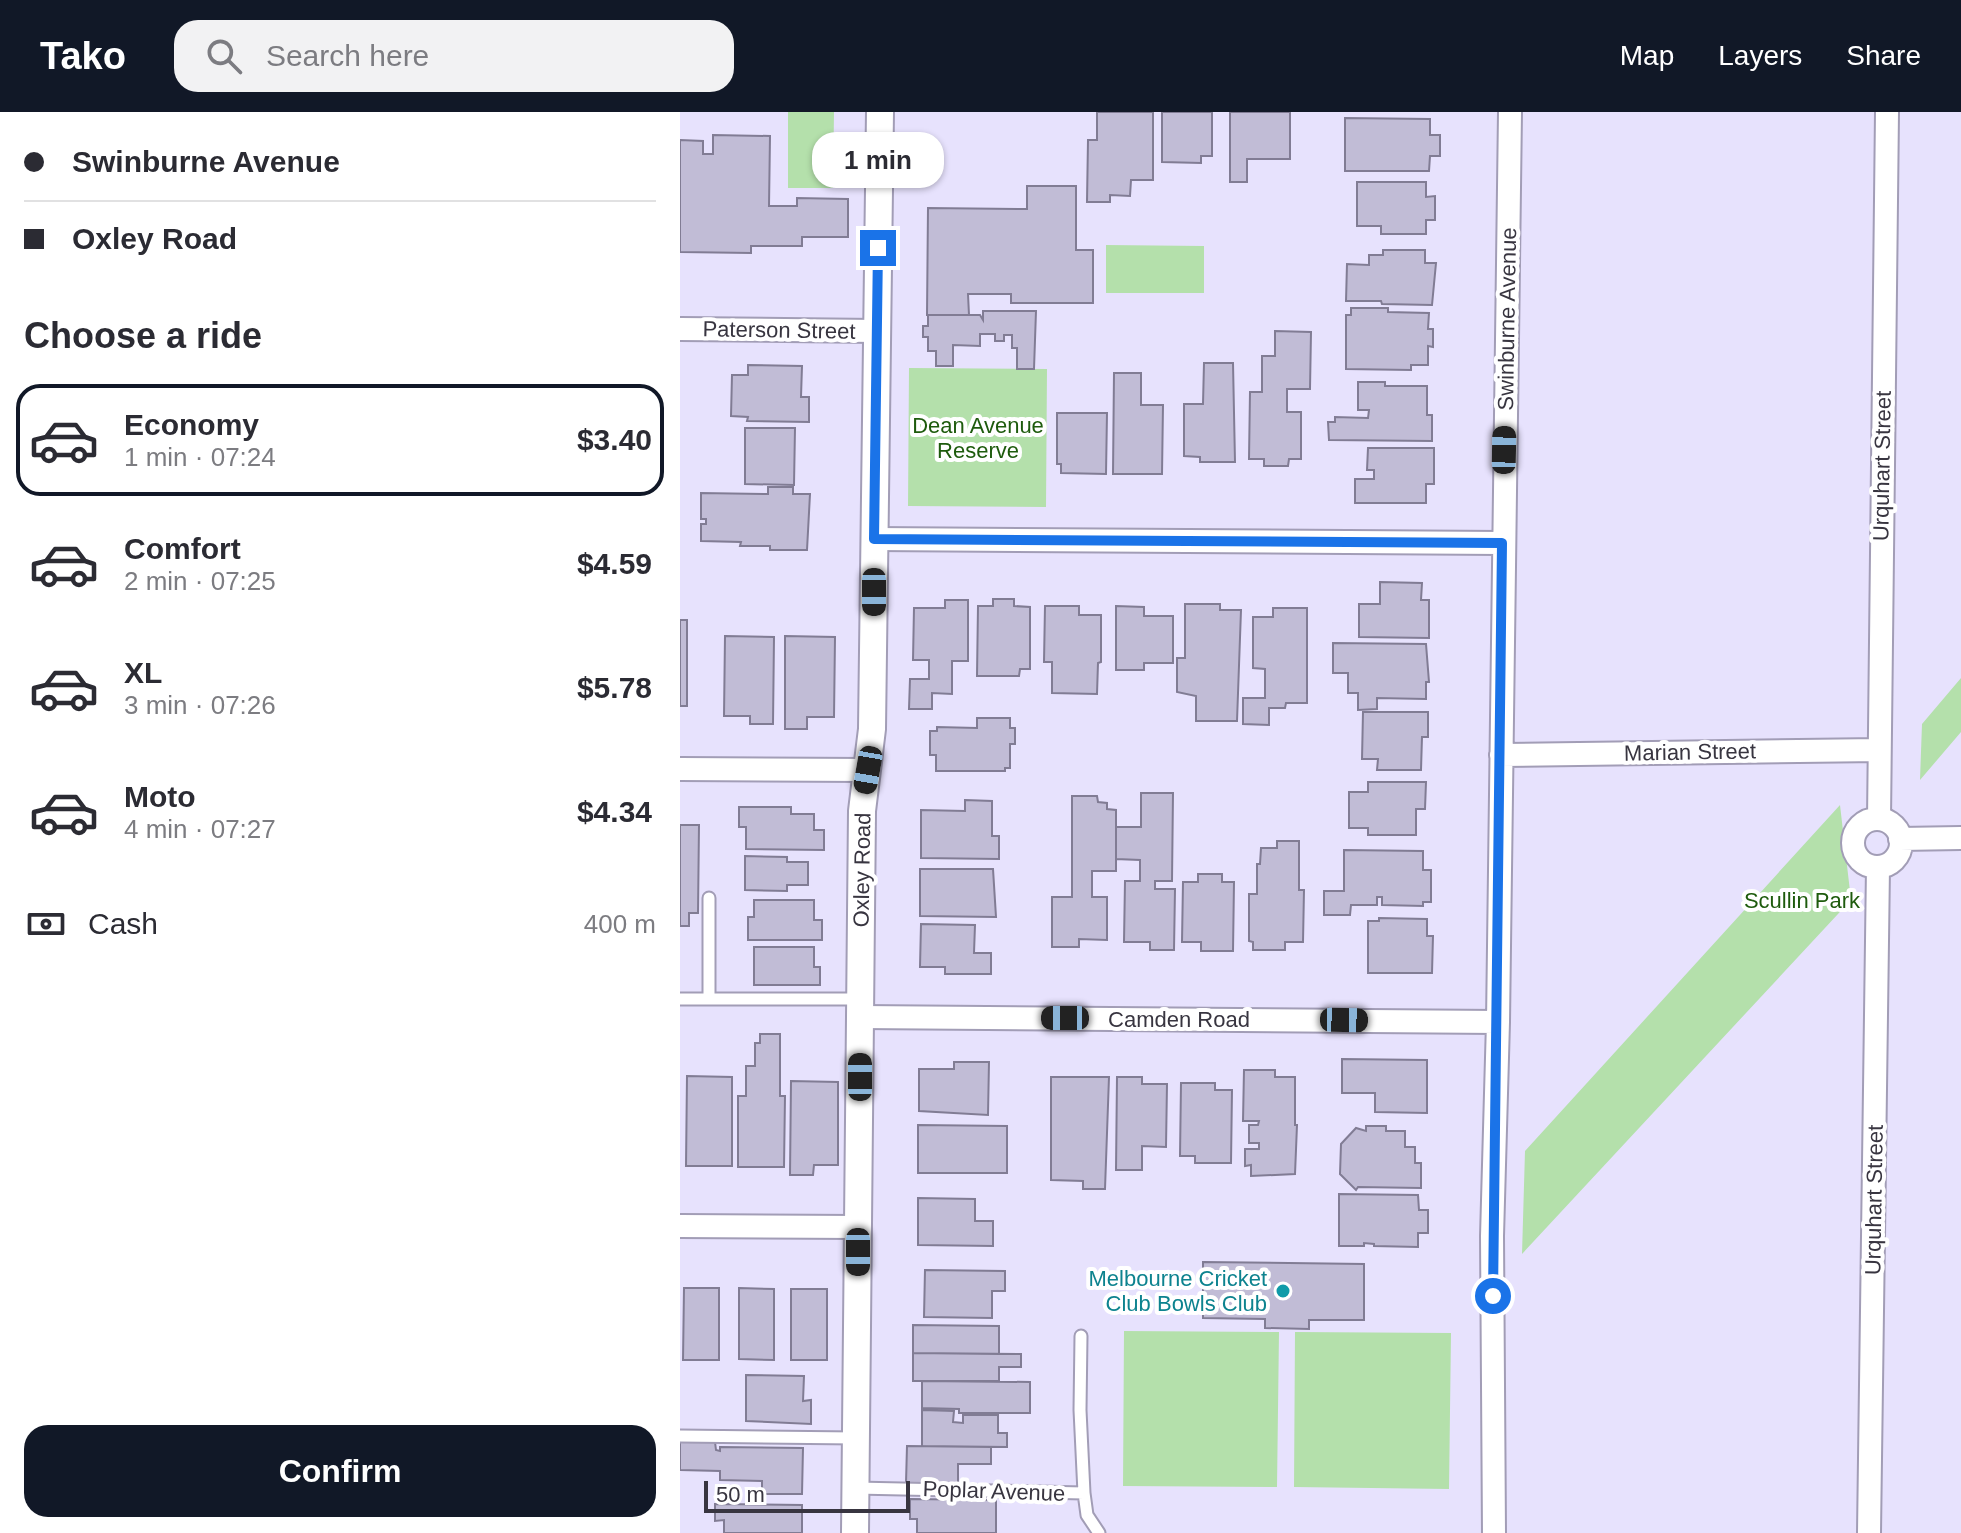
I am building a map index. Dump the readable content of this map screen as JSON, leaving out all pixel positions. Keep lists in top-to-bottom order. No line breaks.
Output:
{"streets":{"street":["Swinburne Avenue","Paterson Street","Urquhart Street","Marian Street","Oxley Road","Camden Road"],"lane":["Poplar Avenue"]},"crossings":[["Swinburne Avenue","Marian Street"],["Swinburne Avenue","Camden Road"],["Paterson Street","Oxley Road"],["Urquhart Street","Marian Street"],["Oxley Road","Camden Road"],["Oxley Road","Poplar Avenue"]],"parks":["Dean Avenue Reserve","Scullin Park"],"places":["Melbourne Cricket Club Bowls Club"],"scale_bar":"50 m","page":{"header":"Tako","search":"Search here","nav":["Map","Layers","Share"],"banner":["Swinburne Avenue","Oxley Road"],"bubble":"1 min","heading":"Choose a ride","list":[{"name":"Economy","note":"1 min · 07:24","value":"$3.40"},{"name":"Comfort","note":"2 min · 07:25","value":"$4.59"},{"name":"XL","note":"3 min · 07:26","value":"$5.78"},{"name":"Moto","note":"4 min · 07:27","value":"$4.34"}],"pay":["Cash","400 m"],"buttons":"Confirm","scale":"50 m"}}
